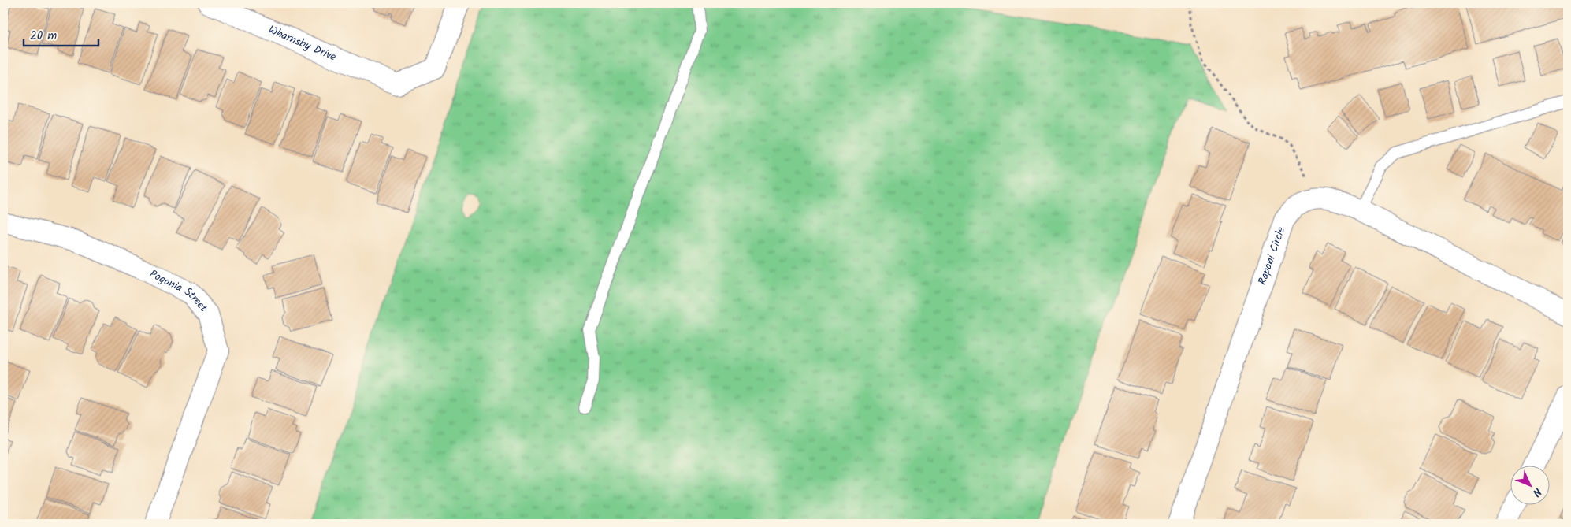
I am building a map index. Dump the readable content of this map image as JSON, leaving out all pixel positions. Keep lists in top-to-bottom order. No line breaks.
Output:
{"streets":{"street":["Wharnsby Drive","Raponi Circle","Pogonia Street"]},"scale_bar":"20 m","north":"bottom right"}
